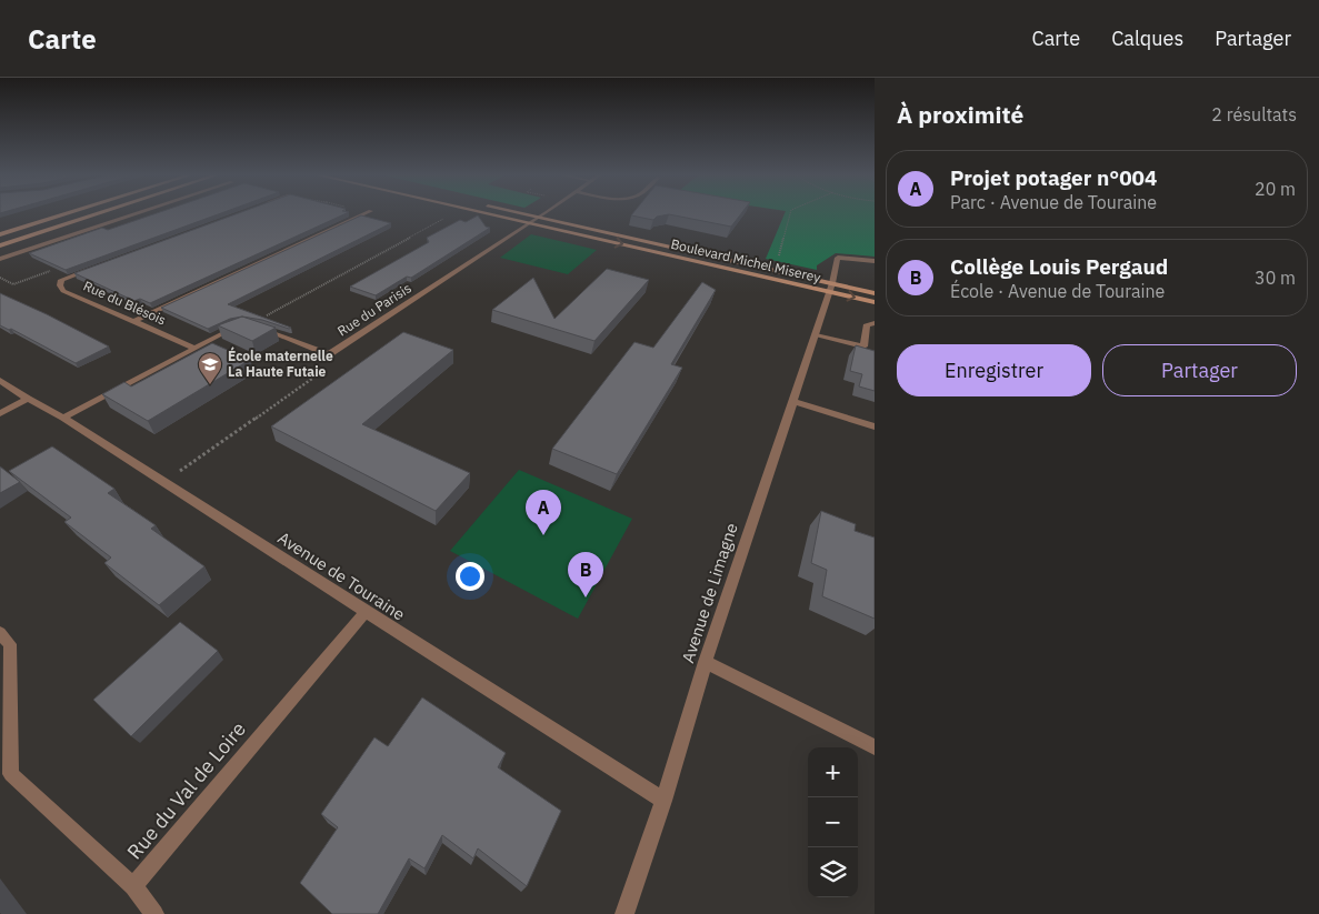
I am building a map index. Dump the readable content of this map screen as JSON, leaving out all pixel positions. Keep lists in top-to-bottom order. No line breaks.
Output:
{"streets":{"street":["Boulevard Michel Miserey","Rue du Blésois","Rue du Parisis","Avenue de Touraine","Avenue de Limagne","Rue du Val de Loire"]},"crossings":[["Boulevard Michel Miserey","Rue du Parisis"],["Boulevard Michel Miserey","Avenue de Limagne"],["Avenue de Touraine","Avenue de Limagne"],["Avenue de Touraine","Rue du Val de Loire"]],"places":{"school or university":["École maternelle La Haute Futaie"]},"page":{"header":"Carte","nav":["Carte","Calques","Partager"],"heading":["À proximité","2 résultats"],"list":[{"mark":"A","name":"Projet potager n°004","note":"Parc · Avenue de Touraine","value":"20 m"},{"mark":"B","name":"Collège Louis Pergaud","note":"École · Avenue de Touraine","value":"30 m"}],"buttons":["Enregistrer","Partager"],"pins":["A","B"],"map_buttons":["+","−"]}}
